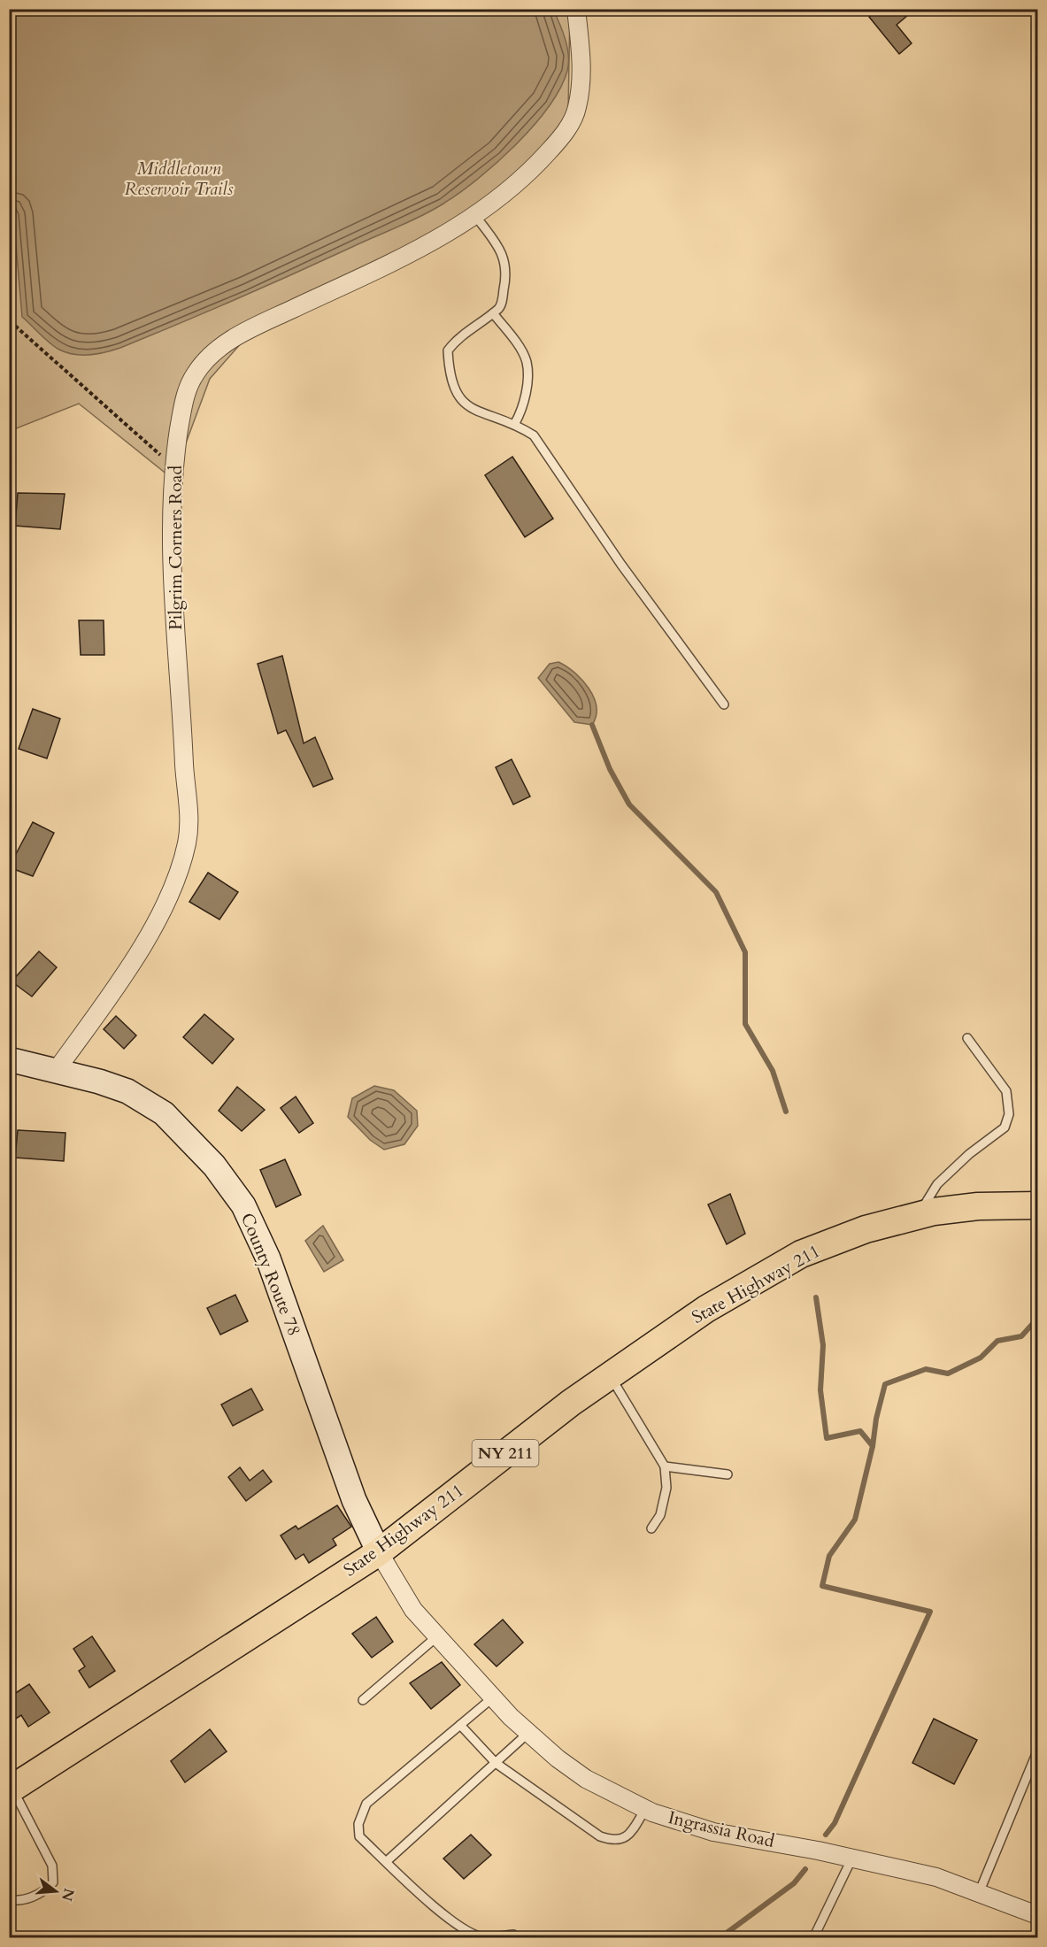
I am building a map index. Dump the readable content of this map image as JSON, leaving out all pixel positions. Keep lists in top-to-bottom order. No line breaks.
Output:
{"streets":{"main road":["State Highway 211","NY 211"],"street":["Pilgrim Corners Road","County Route 78","Ingrassia Road"]},"crossings":[["Pilgrim Corners Road","County Route 78"],["County Route 78","State Highway 211"],["County Route 78","Ingrassia Road"],["State Highway 211","Ingrassia Road"]],"parks":["Middletown Reservoir Trails"],"north":"right"}
